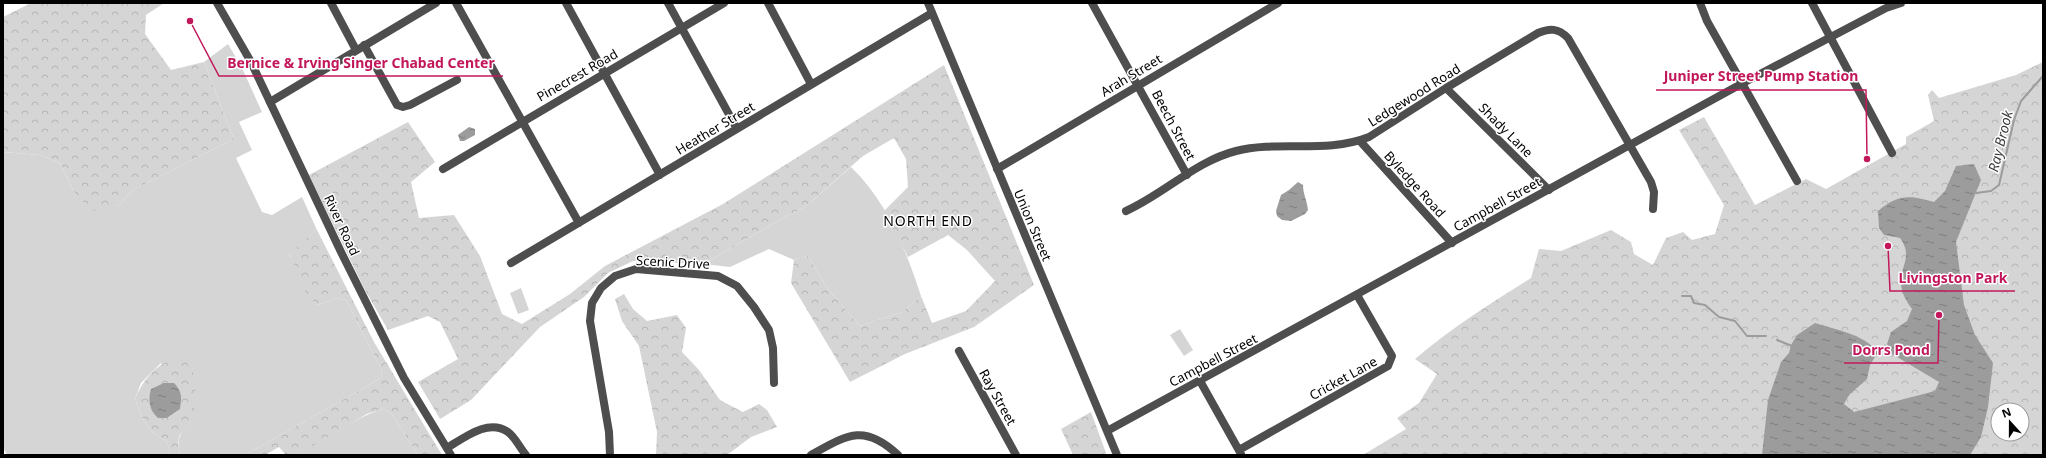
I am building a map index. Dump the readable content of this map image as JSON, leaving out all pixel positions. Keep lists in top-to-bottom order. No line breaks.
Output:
{"streets":{"street":["Pinecrest Road","Arah Street","Ledgewood Road","Beech Street","Heather Street","Shady Lane","Byledge Road","Campbell Street","River Road","Union Street","Scenic Drive","Cricket Lane","Ray Street"]},"crossings":[["Arah Street","Beech Street"],["Arah Street","Union Street"],["Ledgewood Road","Beech Street"],["Ledgewood Road","Shady Lane"],["Ledgewood Road","Byledge Road"],["Ledgewood Road","Campbell Street"],["Heather Street","Union Street"],["Shady Lane","Campbell Street"],["Byledge Road","Campbell Street"],["Campbell Street","Union Street"],["Campbell Street","Cricket Lane"]],"districts":["NORTH END"],"water":["Ray Brook"],"places":["Bernice & Irving Singer Chabad Center","Juniper Street Pump Station","Livingston Park","Dorrs Pond"],"north":"top"}
